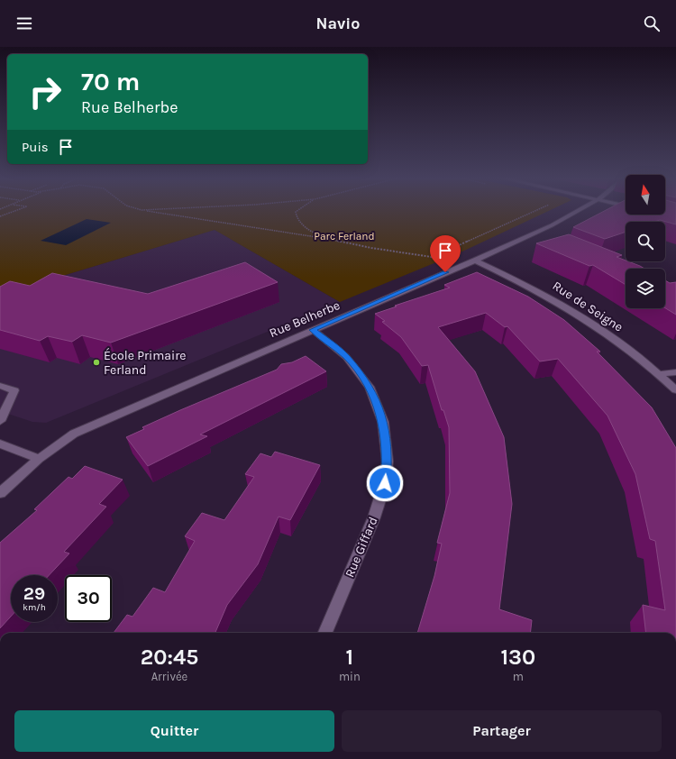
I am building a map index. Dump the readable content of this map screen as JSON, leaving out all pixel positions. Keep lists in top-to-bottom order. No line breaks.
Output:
{"streets":{"street":["Rue de Seigne","Rue Belherbe","Rue Giffard"]},"crossings":[["Rue de Seigne","Rue Belherbe"],["Rue Belherbe","Rue Giffard"]],"parks":["Parc Ferland"],"places":["École Primaire Ferland"],"north":"top","page":{"header":"Navio","turn":["70 m","Rue Belherbe"],"then":"Puis","speed":"29 km/h","limit":"30","eta":["20:45","Arrivée","1","min","130","m"],"buttons":["Quitter","Partager"]}}
